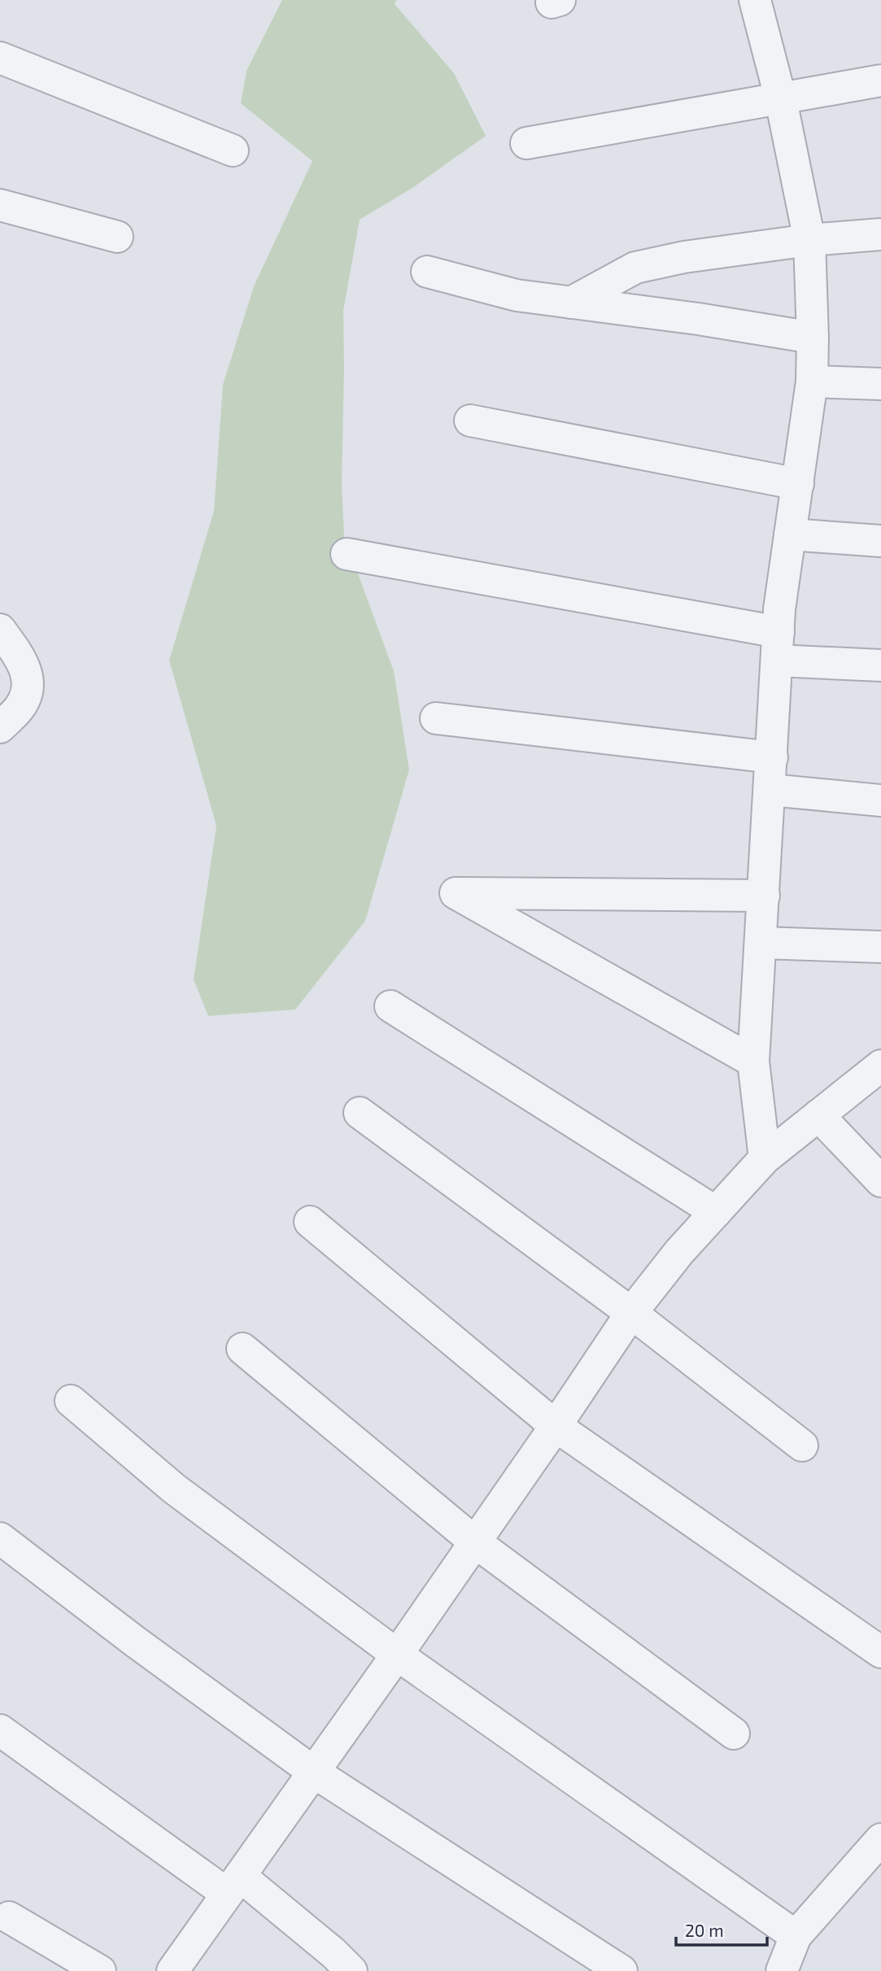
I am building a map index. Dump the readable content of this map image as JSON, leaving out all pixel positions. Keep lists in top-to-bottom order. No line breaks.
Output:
{"scale_bar":"20 m"}
